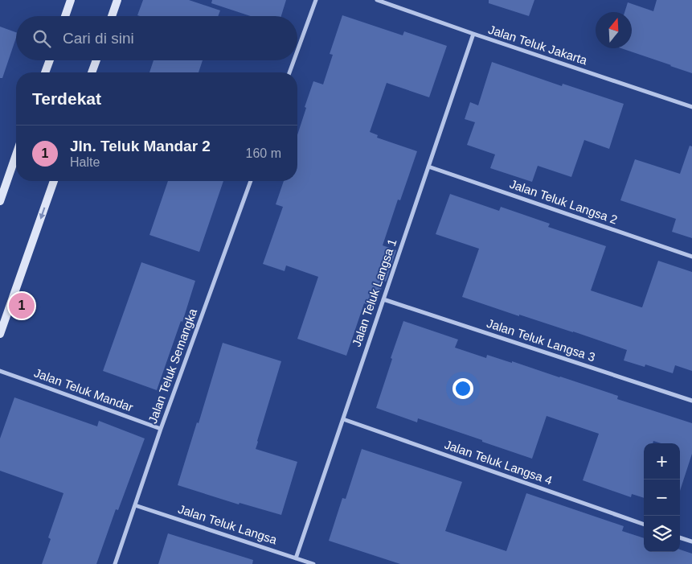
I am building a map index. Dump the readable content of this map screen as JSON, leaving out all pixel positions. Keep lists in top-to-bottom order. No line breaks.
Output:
{"streets":{"street":["Jalan Teluk Jakarta","Jalan Teluk Langsa 2","Jalan Teluk Langsa 1","Jalan Teluk Langsa 3","Jalan Teluk Semangka","Jalan Teluk Mandar","Jalan Teluk Langsa 4","Jalan Teluk Langsa"]},"crossings":[["Jalan Teluk Jakarta","Jalan Teluk Langsa 1"],["Jalan Teluk Langsa 2","Jalan Teluk Langsa 1"],["Jalan Teluk Langsa 1","Jalan Teluk Langsa 3"],["Jalan Teluk Langsa 1","Jalan Teluk Langsa 4"],["Jalan Teluk Langsa 1","Jalan Teluk Langsa"],["Jalan Teluk Semangka","Jalan Teluk Mandar"],["Jalan Teluk Semangka","Jalan Teluk Langsa"]],"north":"top","page":{"search":"Cari di sini","heading":"Terdekat","list":[{"mark":"1","name":"Jln. Teluk Mandar 2","note":"Halte","value":"160 m"}],"pins":"1","map_buttons":["+","−"]}}
